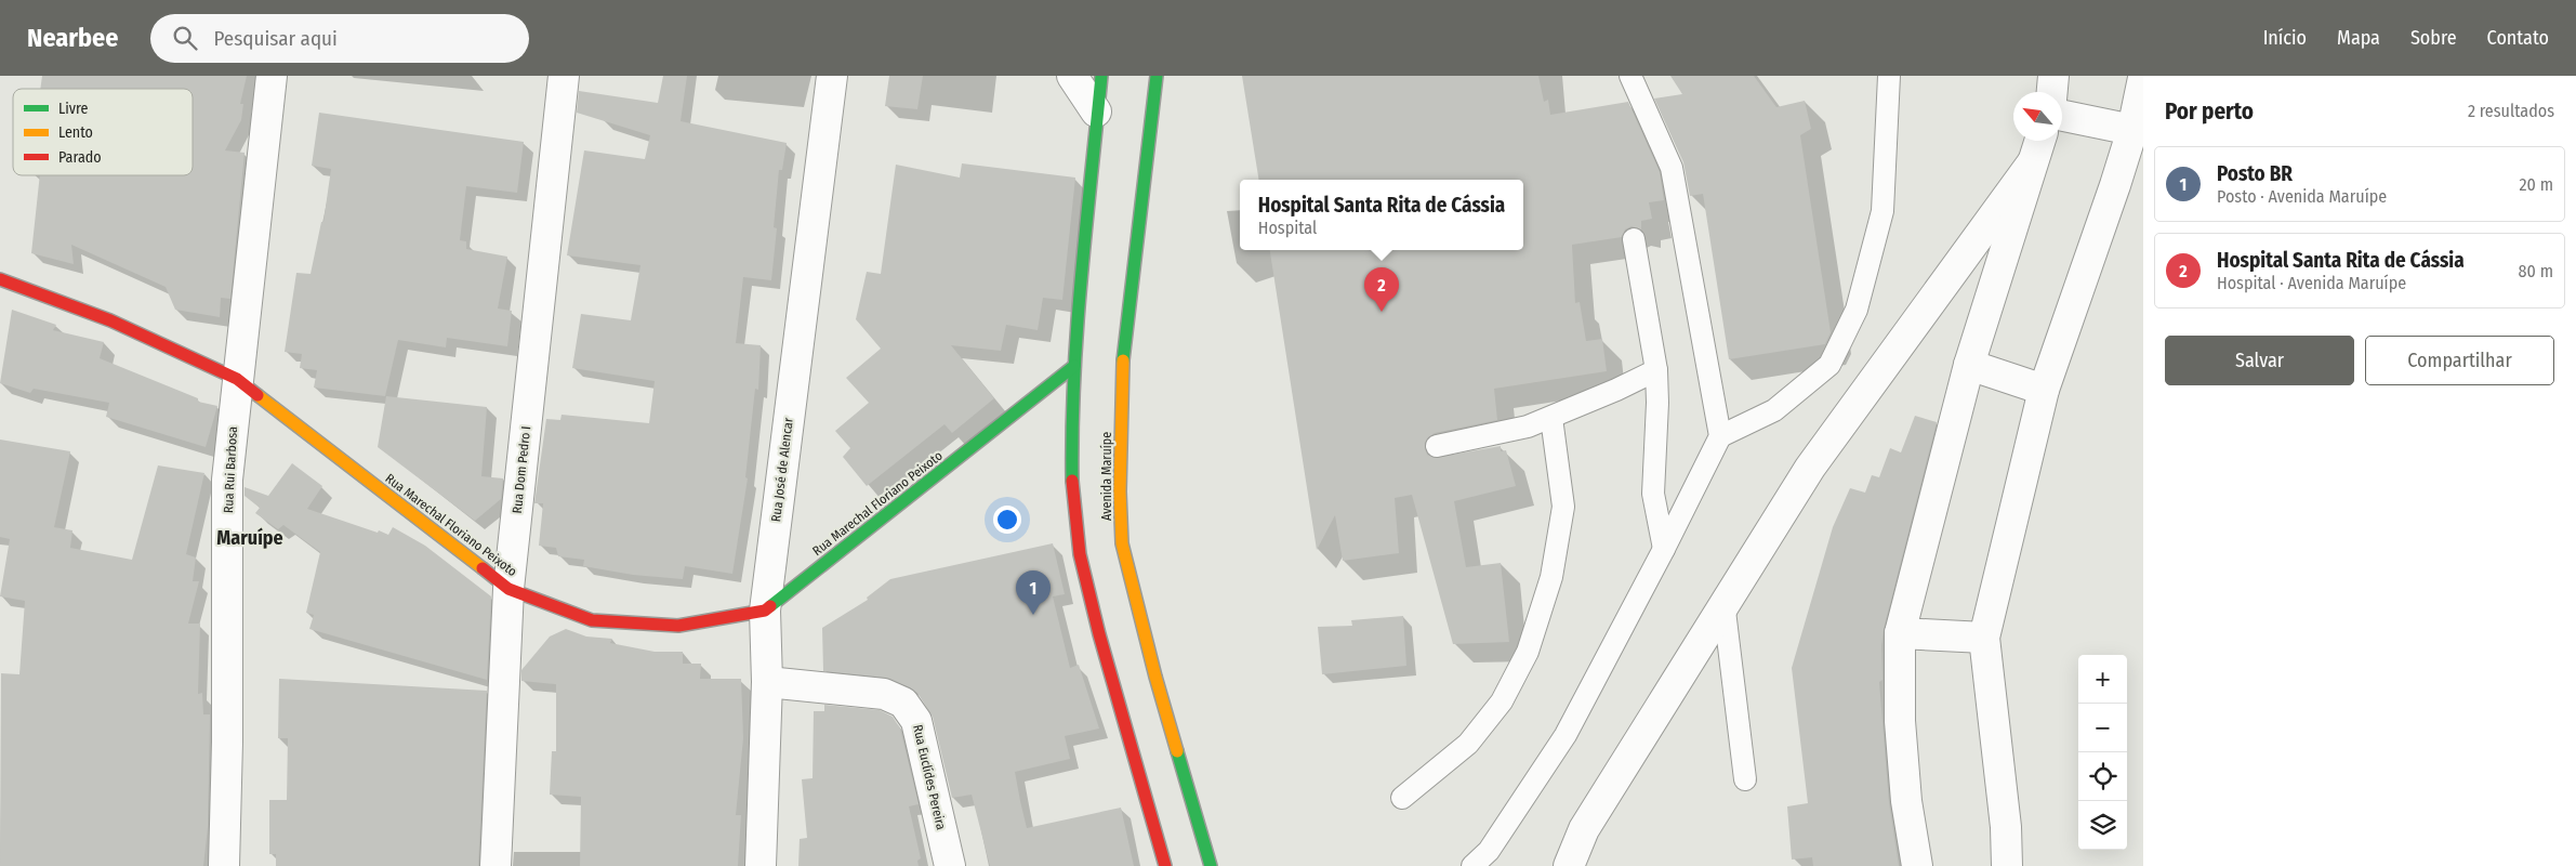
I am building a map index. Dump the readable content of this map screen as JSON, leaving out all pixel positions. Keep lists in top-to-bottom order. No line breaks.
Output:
{"streets":{"main road":["Avenida Maruípe","Rua Marechal Floriano Peixoto"],"street":["Rua Rui Barbosa","Rua Dom Pedro I","Rua José de Alencar","Rua Euclídes Pereira"]},"crossings":[["Rua Rui Barbosa","Rua Marechal Floriano Peixoto"],["Rua Dom Pedro I","Rua Marechal Floriano Peixoto"],["Rua José de Alencar","Rua Marechal Floriano Peixoto"],["Rua José de Alencar","Rua Euclídes Pereira"]],"districts":["Maruípe"],"legend":["Livre","Lento","Parado"],"north":"top left","page":{"header":"Nearbee","search":"Pesquisar aqui","nav":["Início","Mapa","Sobre","Contato"],"heading":["Por perto","2 resultados"],"list":[{"mark":"1","name":"Posto BR","note":"Posto · Avenida Maruípe","value":"20 m"},{"mark":"2","name":"Hospital Santa Rita de Cássia","note":"Hospital · Avenida Maruípe","value":"80 m"}],"popup":["Hospital Santa Rita de Cássia","Hospital"],"pins":["2","1"],"buttons":["Salvar","Compartilhar"],"map_buttons":["+","−"]}}
